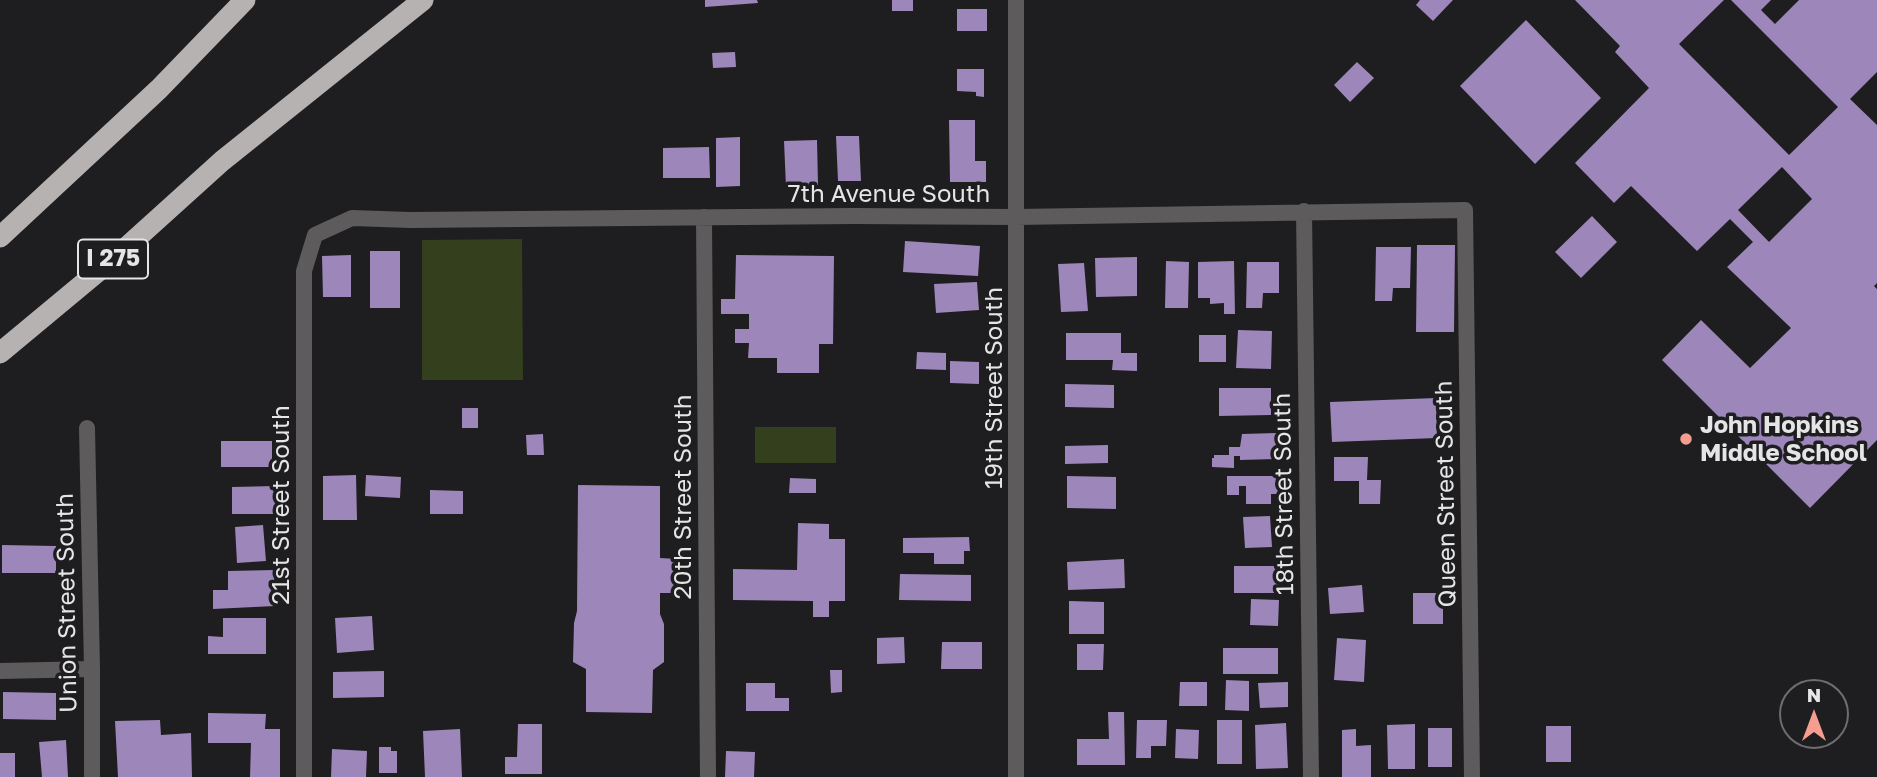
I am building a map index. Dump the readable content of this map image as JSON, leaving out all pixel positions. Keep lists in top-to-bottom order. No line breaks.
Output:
{"streets":{"highway":["I 275"],"street":["7th Avenue South","19th Street South","18th Street South","Queen Street South","20th Street South","21st Street South","Union Street South"]},"crossings":[["7th Avenue South","19th Street South"],["7th Avenue South","18th Street South"],["7th Avenue South","Queen Street South"],["7th Avenue South","20th Street South"],["7th Avenue South","21st Street South"]],"places":["John Hopkins Middle School"],"north":"top"}
